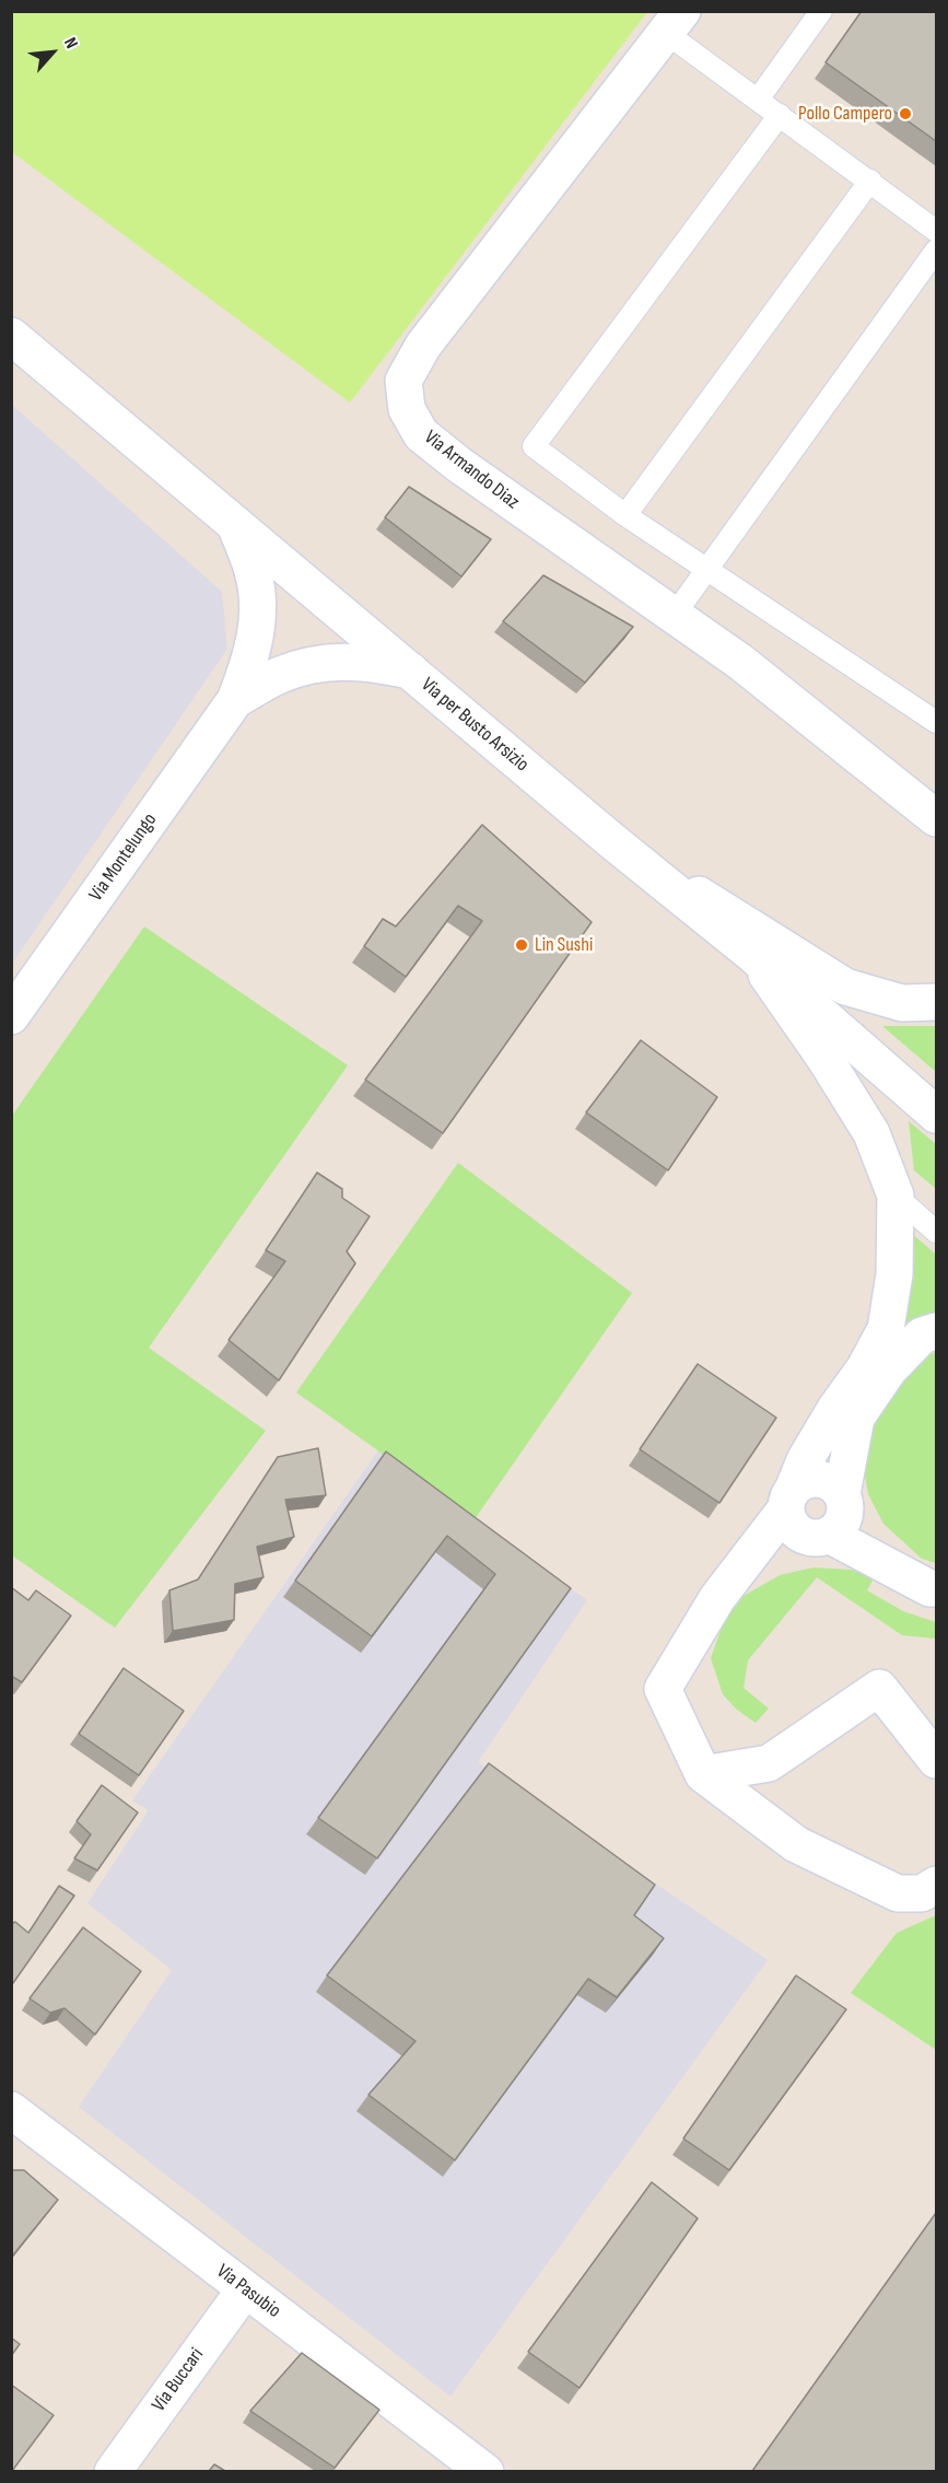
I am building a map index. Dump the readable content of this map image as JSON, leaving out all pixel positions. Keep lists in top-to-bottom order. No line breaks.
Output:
{"streets":{"street":["Via Armando Diaz","Via per Busto Arsizio","Via Montelungo","Via Pasubio","Via Buccari"]},"crossings":[["Via per Busto Arsizio","Via Montelungo"],["Via Pasubio","Via Buccari"]],"places":["Pollo Campero","Lin Sushi"],"north":"top right"}
